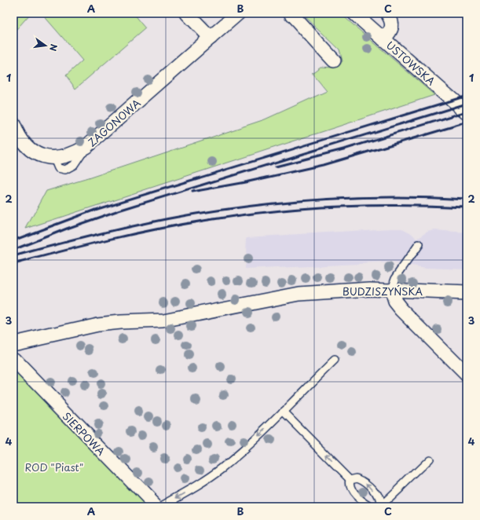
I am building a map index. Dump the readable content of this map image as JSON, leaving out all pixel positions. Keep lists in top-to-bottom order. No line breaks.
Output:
{"streets":{"street":["USTOWSKA","ZAGONOWA","BUDZISZYŃSKA","SIERPOWA"]},"parks":["ROD \"Piast\""],"north":"right","grid":{"columns":["A","B","C"],"rows":["1","2","3","4"]}}
